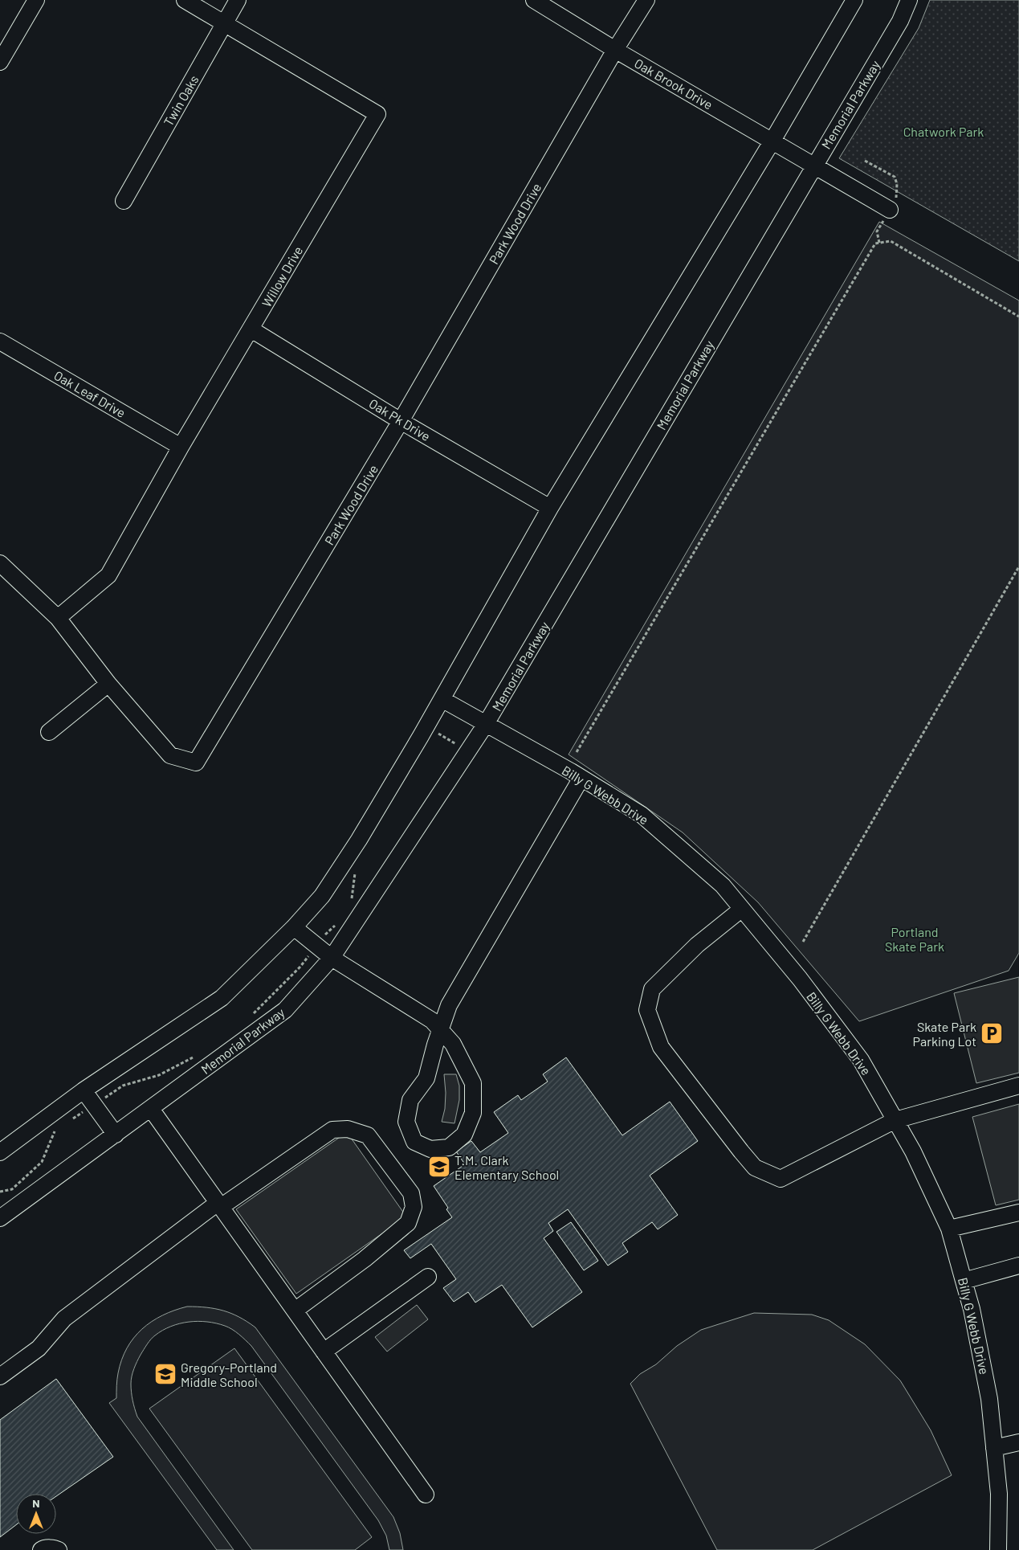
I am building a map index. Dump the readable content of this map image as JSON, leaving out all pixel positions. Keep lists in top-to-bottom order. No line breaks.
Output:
{"streets":{"street":["Oak Brook Drive","Twin Oaks","Memorial Parkway","Park Wood Drive","Willow Drive","Oak Leaf Drive","Oak Pk Drive","Billy G Webb Drive"]},"crossings":[["Oak Brook Drive","Memorial Parkway"],["Oak Brook Drive","Park Wood Drive"],["Twin Oaks","Willow Drive"],["Memorial Parkway","Billy G Webb Drive"],["Park Wood Drive","Willow Drive"],["Park Wood Drive","Oak Pk Drive"],["Willow Drive","Oak Leaf Drive"],["Willow Drive","Oak Pk Drive"]],"parks":["Chatwork Park","Portland Skate Park"],"places":{"parking":["Skate Park Parking Lot"],"school or university":["T.M. Clark Elementary School","Gregory-Portland Middle School"]},"north":"top"}
